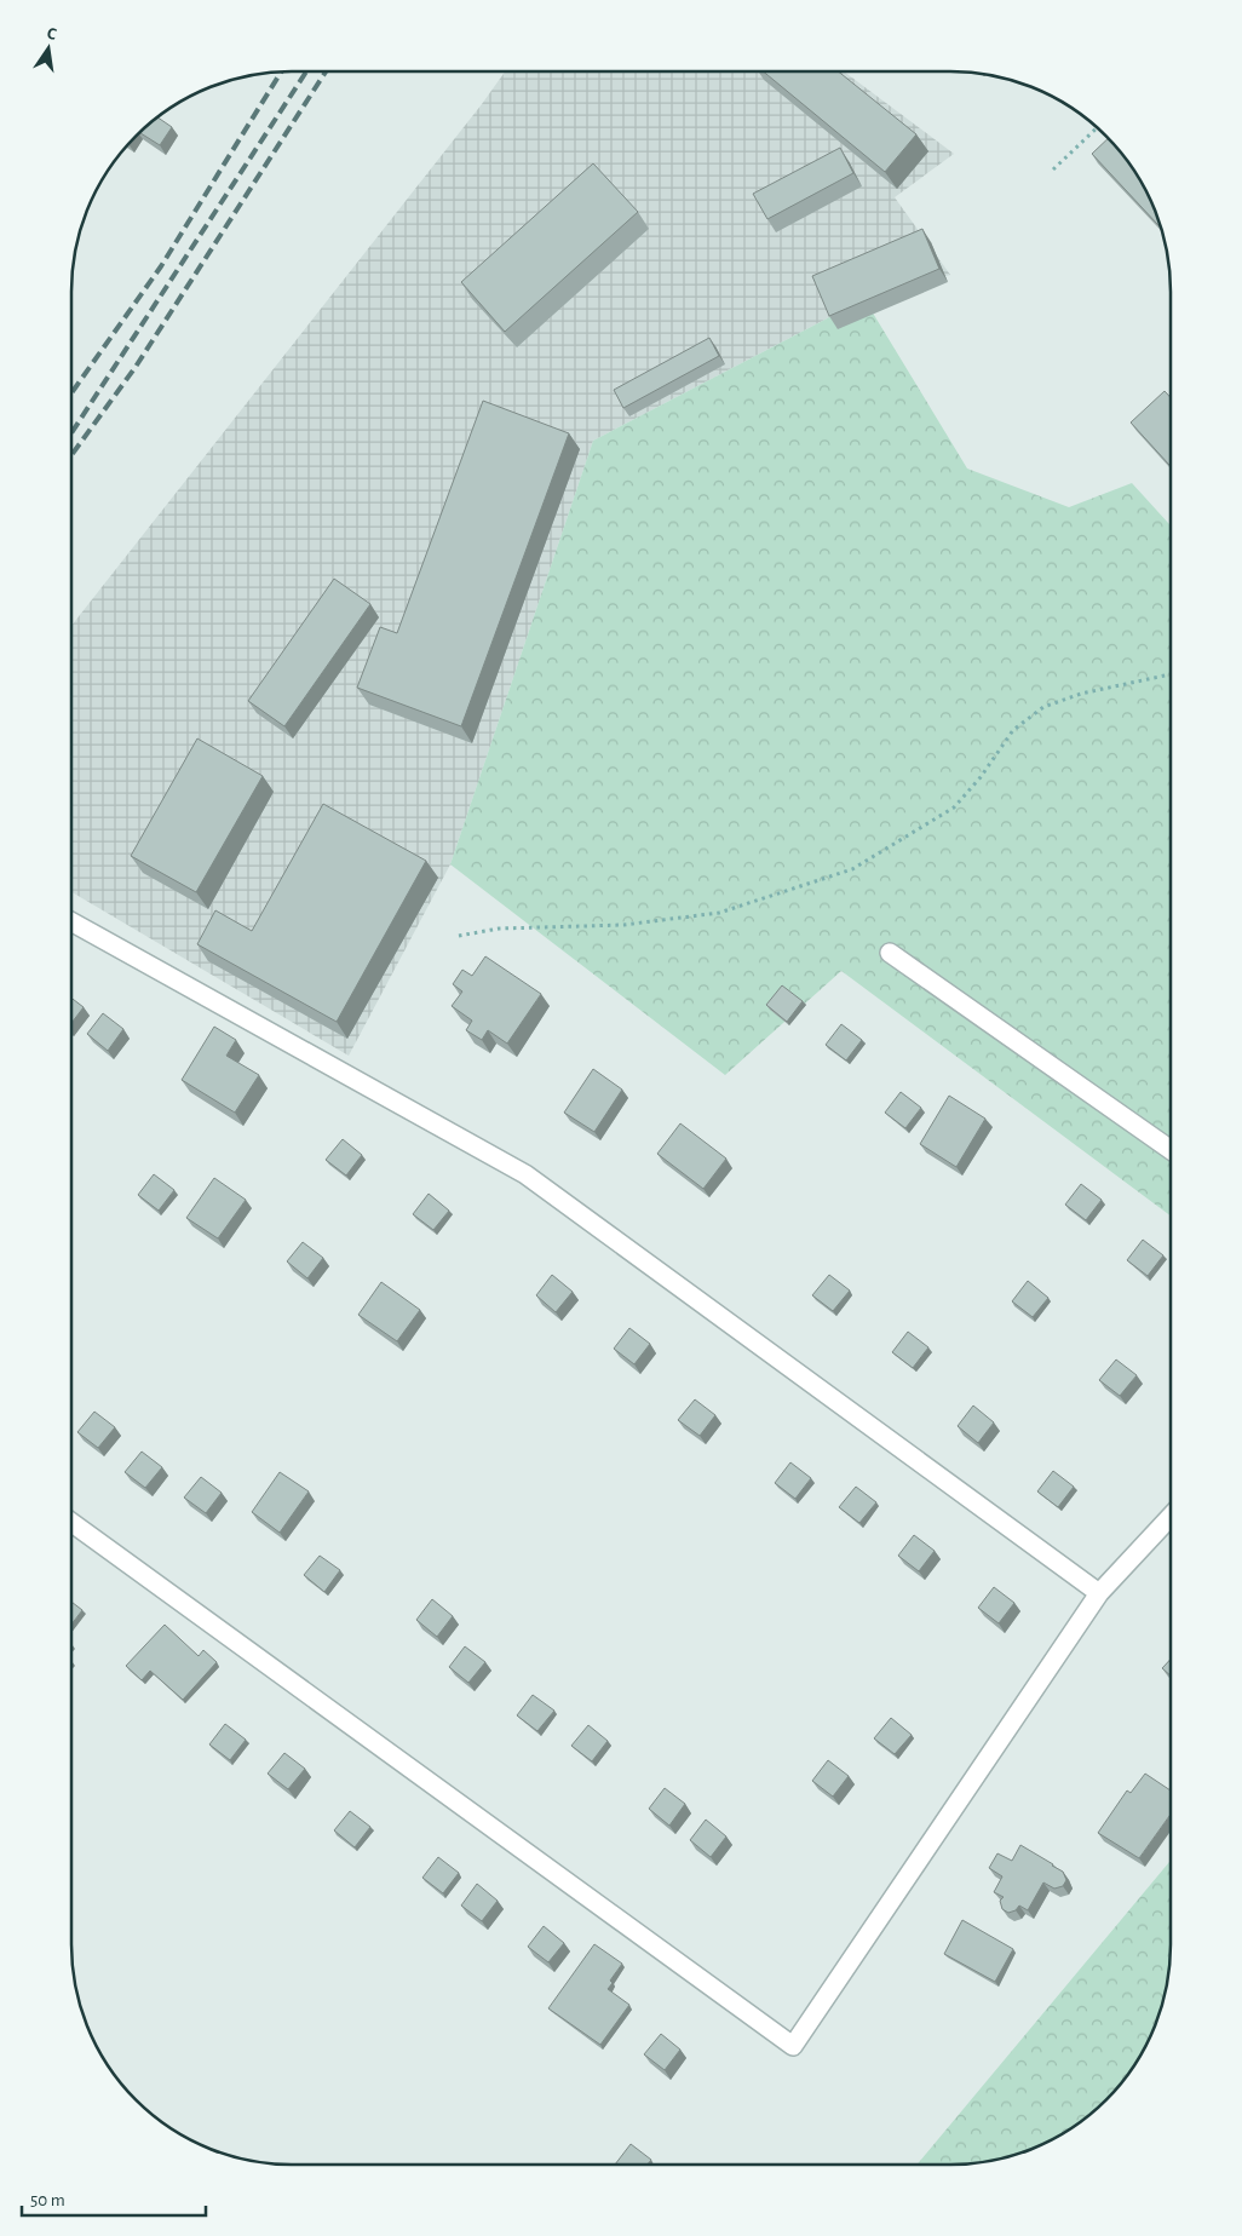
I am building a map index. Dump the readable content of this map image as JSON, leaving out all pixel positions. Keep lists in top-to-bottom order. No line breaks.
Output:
{"scale_bar":"50 m","north":"top"}
